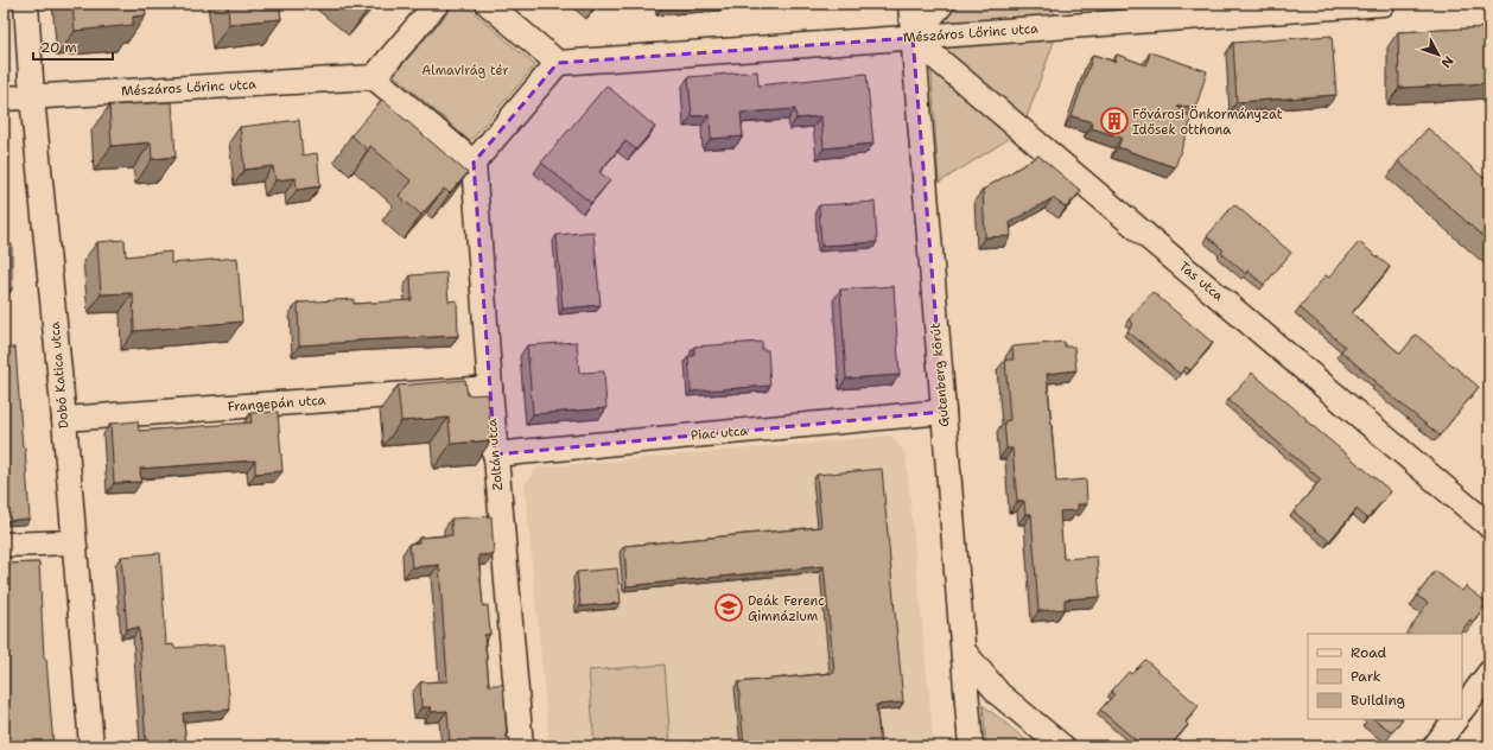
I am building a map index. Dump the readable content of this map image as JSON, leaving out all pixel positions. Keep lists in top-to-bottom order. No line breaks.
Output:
{"streets":{"street":["Mészáros Lőrinc utca","Tas utca","Dobó Katica utca","Gutenberg körút","Frangepán utca","Piac utca","Zoltán utca"]},"crossings":[["Mészáros Lőrinc utca","Tas utca"],["Mészáros Lőrinc utca","Dobó Katica utca"],["Mészáros Lőrinc utca","Gutenberg körút"],["Tas utca","Gutenberg körút"],["Dobó Katica utca","Frangepán utca"],["Gutenberg körút","Piac utca"],["Frangepán utca","Zoltán utca"],["Piac utca","Zoltán utca"]],"parks":["Almavirág tér"],"places":{"building":["Fővárosi Önkormányzat Idősek otthona"],"school or university":["Deák Ferenc Gimnázium"]},"legend":["Road","Park","Building"],"scale_bar":"20 m","north":"bottom right"}
